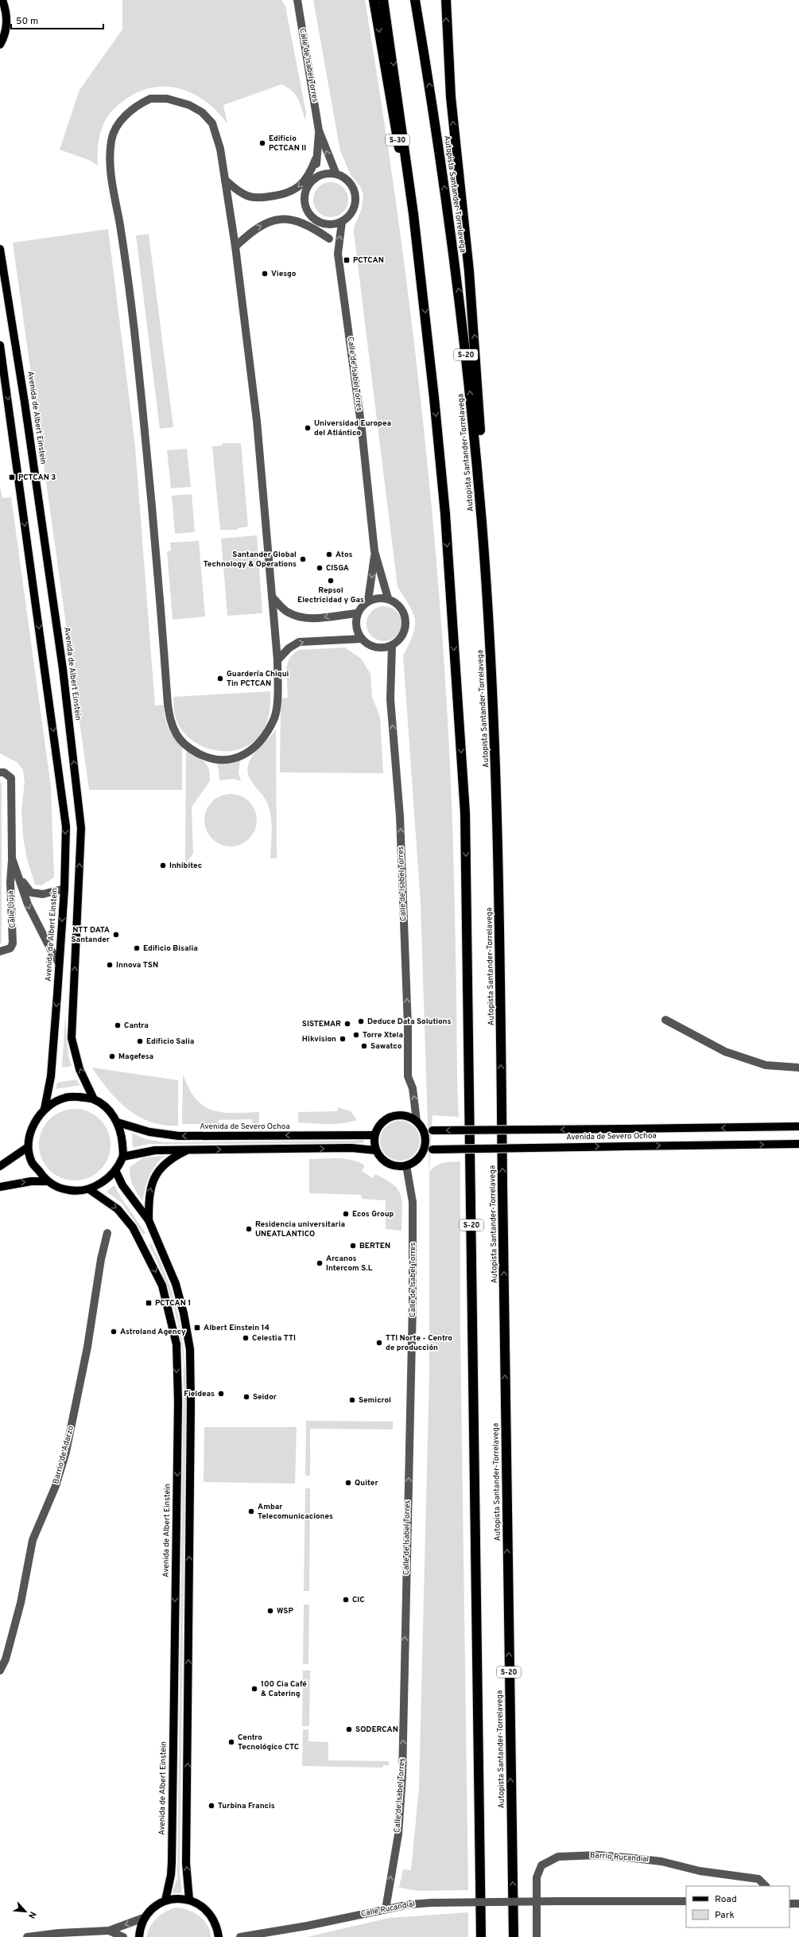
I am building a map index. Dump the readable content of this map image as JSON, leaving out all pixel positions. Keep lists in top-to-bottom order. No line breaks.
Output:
{"streets":{"highway":["S-30","Autopista Santander-Torrelavega","S-20"],"main road":["Avenida de Albert Einstein","Avenida de Severo Ochoa"],"street":["Calle de Isabel Torres","Calle Lluja","Barrio de Adarzo","Barrio Rucandial","Calle Rucandial"]},"crossings":[["Calle de Isabel Torres","Avenida de Severo Ochoa"],["Calle de Isabel Torres","Calle Rucandial"],["S-30","S-20"],["Avenida de Albert Einstein","Calle Lluja"],["Avenida de Albert Einstein","Avenida de Severo Ochoa"]],"one_way":["Calle de Isabel Torres"],"places":{"other":["Edificio PCTCAN II","Viesgo","Universidad Europea del Atlántico","Atos","Santander Global Technology & Operations","CISGA","Repsol Electricidad y Gas","Guardería Chiqui Tin PCTCAN","Inhibitec","NTT DATA Santander","Edificio Bisalia","Innova TSN","Deduce Data Solutions","SISTEMAR","Cantra","Torre Xtela","Hikvision","Edificio Salia","Sawatco","Magefesa","Ecos Group","Residencia universitaria UNEATLANTICO","BERTEN","Arcanos Intercom S.L","Astroland Agency","Celestia TTI","TTI Norte - Centro de producción","Fieldeas","Seidor","Semicrol","Quiter","Ambar Telecomunicaciones","CIC","WSP","100 Cia Café & Catering","SODERCAN","Centro Tecnológico CTC","Turbina Francis"],"transit":["PCTCAN","PCTCAN 3","PCTCAN 1","Albert Einstein 14"]},"legend":["Road","Park"],"scale_bar":"50 m","north":"bottom right"}
